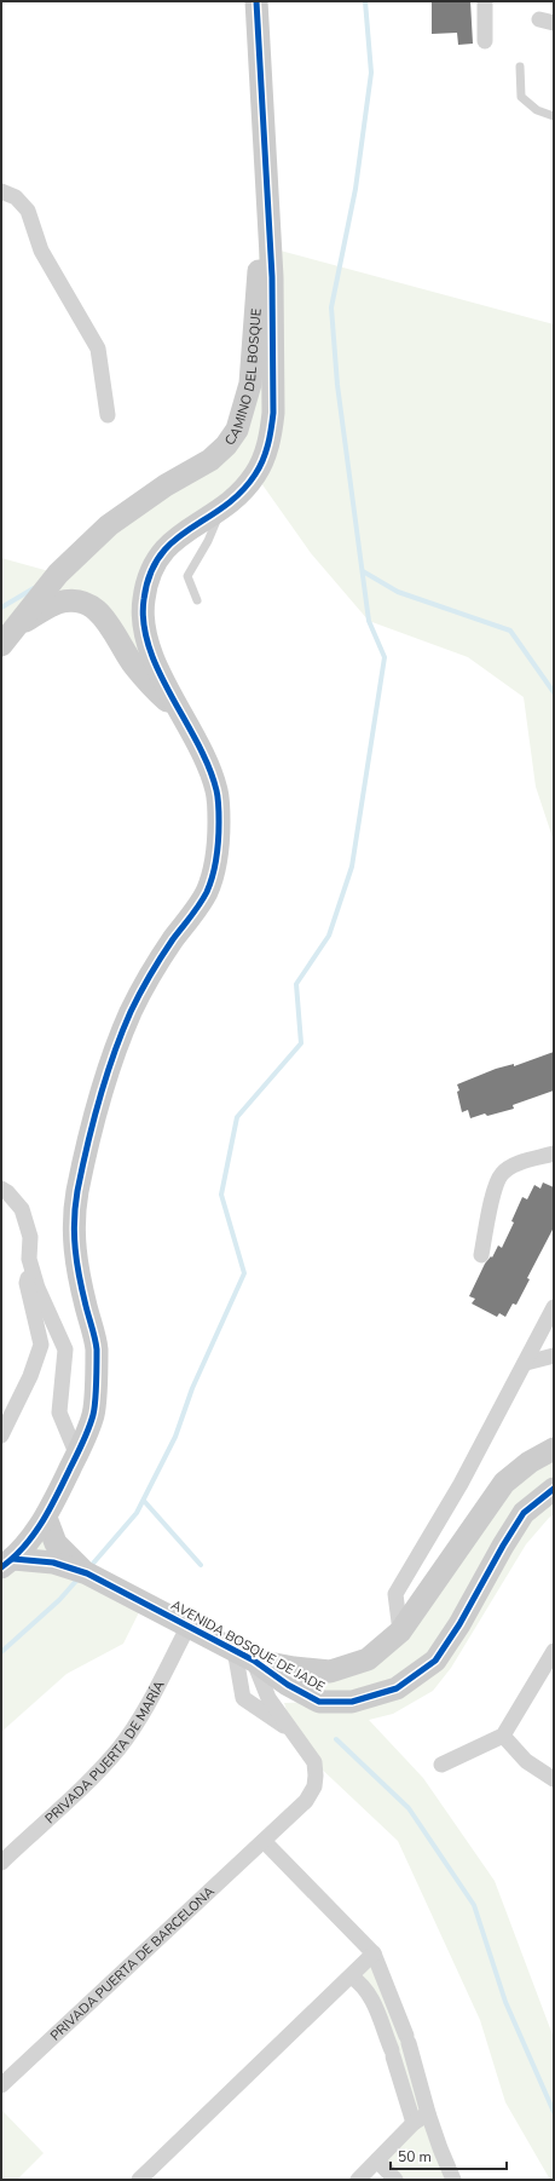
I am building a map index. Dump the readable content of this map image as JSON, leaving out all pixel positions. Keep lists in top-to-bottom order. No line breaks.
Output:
{"streets":{"street":["CAMINO DEL BOSQUE","AVENIDA BOSQUE DE JADE","PRIVADA PUERTA DE MARÍA","PRIVADA PUERTA DE BARCELONA"]},"crossings":[["AVENIDA BOSQUE DE JADE","PRIVADA PUERTA DE MARÍA"],["AVENIDA BOSQUE DE JADE","PRIVADA PUERTA DE BARCELONA"]],"scale_bar":"50 m"}
